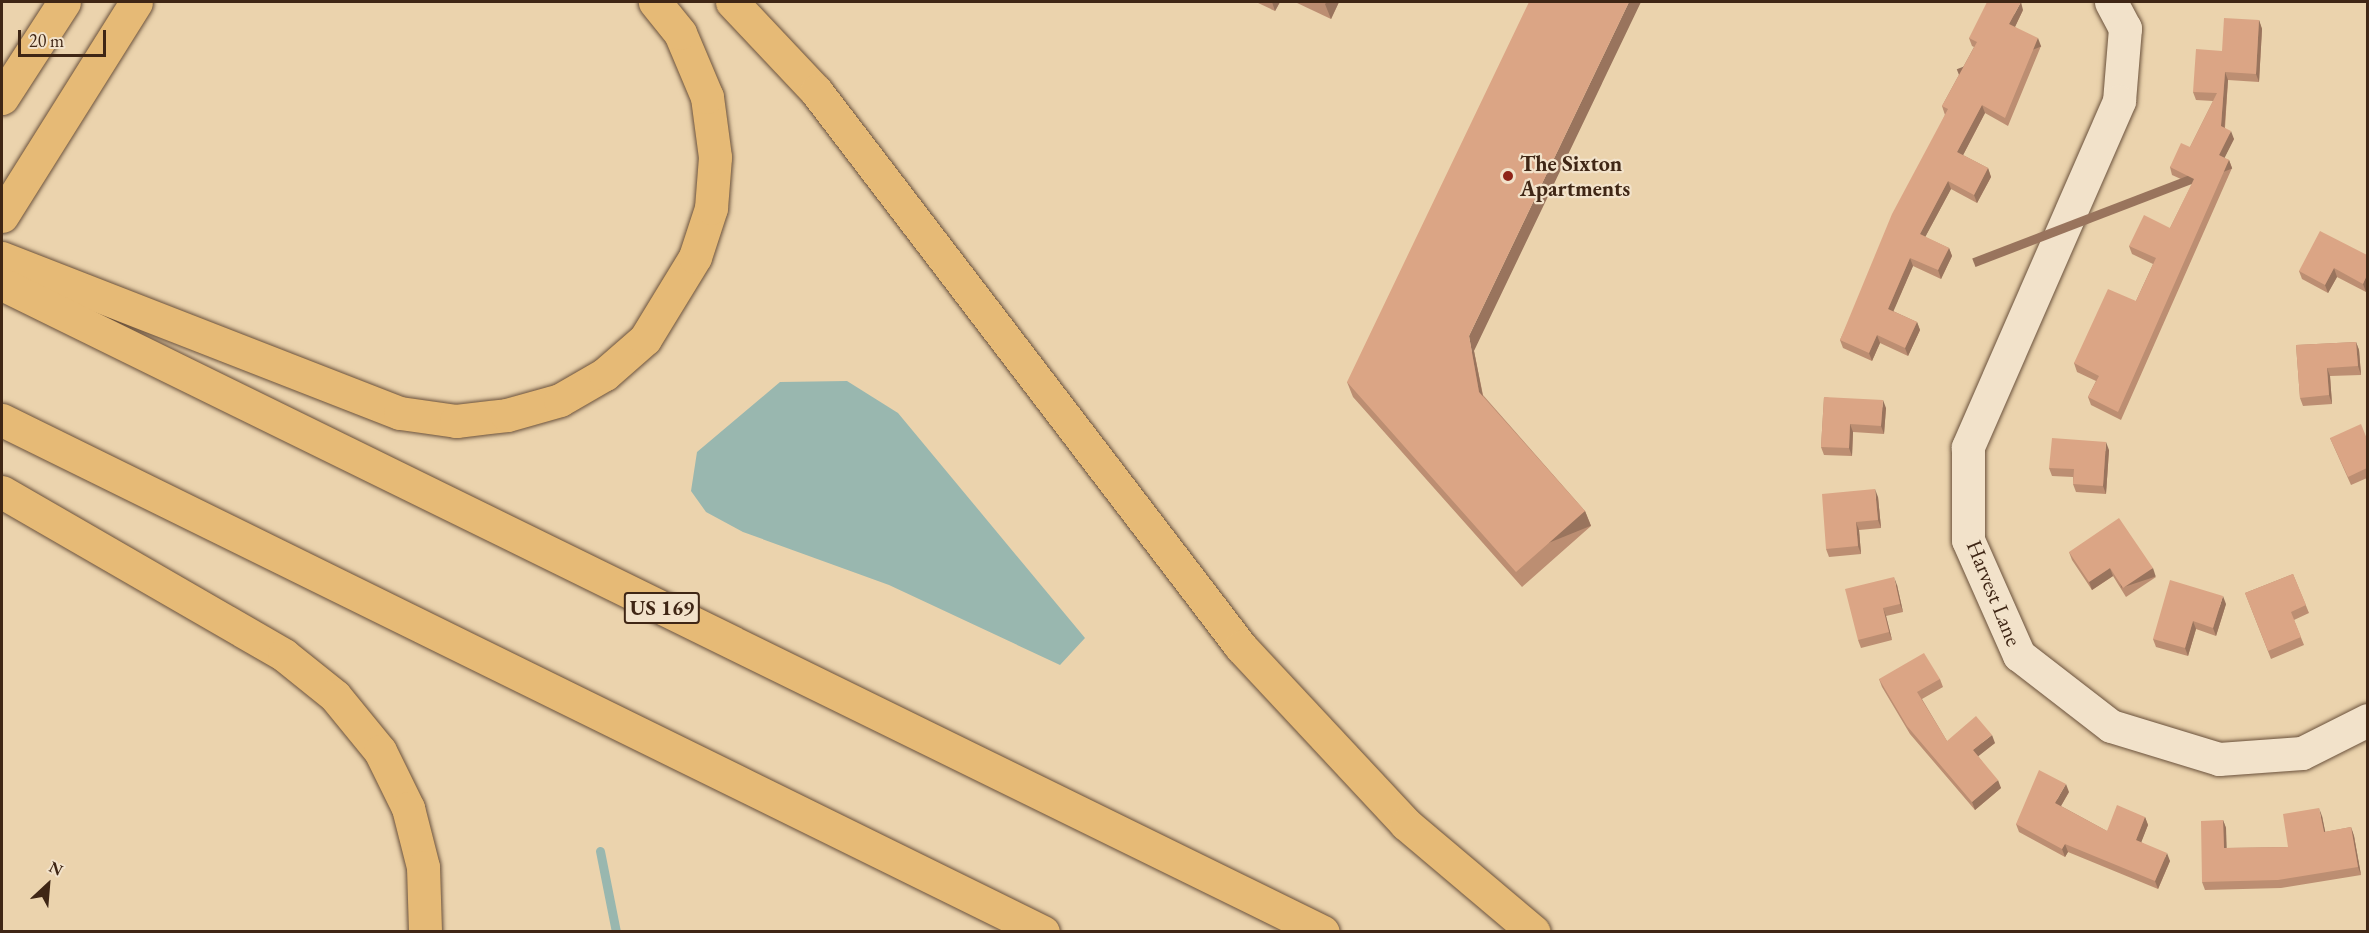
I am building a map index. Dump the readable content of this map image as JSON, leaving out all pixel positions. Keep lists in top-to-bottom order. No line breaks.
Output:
{"streets":{"main road":["US 169"],"street":["Harvest Lane"]},"places":["The Sixton Apartments"],"scale_bar":"20 m","north":"top right"}
